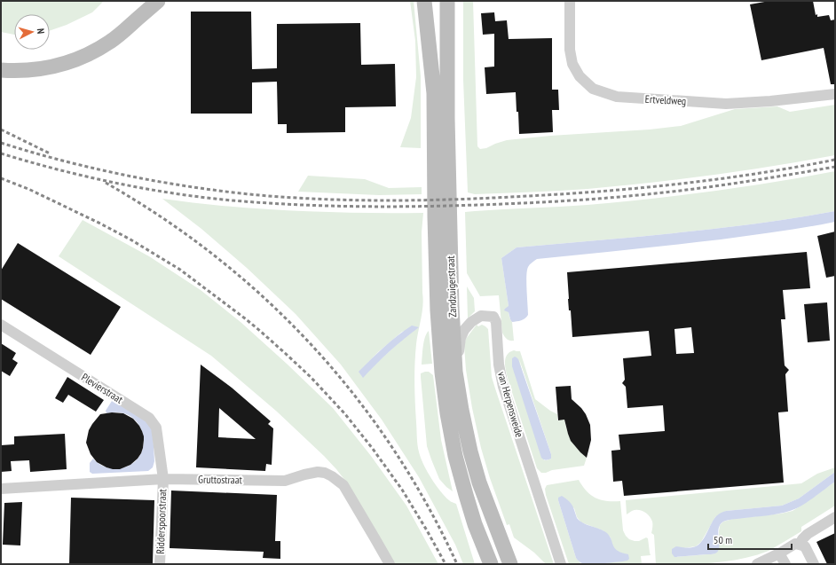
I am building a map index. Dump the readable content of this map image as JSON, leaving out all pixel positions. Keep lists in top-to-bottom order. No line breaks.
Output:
{"streets":{"main road":["Zandzuigerstraat"],"street":["Ertveldweg","Plevierstraat","van Herpensweide","Gruttostraat","Ridderspoorstraat"]},"crossings":[["Zandzuigerstraat","van Herpensweide"],["Plevierstraat","Gruttostraat"],["Plevierstraat","Ridderspoorstraat"],["Gruttostraat","Ridderspoorstraat"]],"scale_bar":"50 m","north":"right"}
